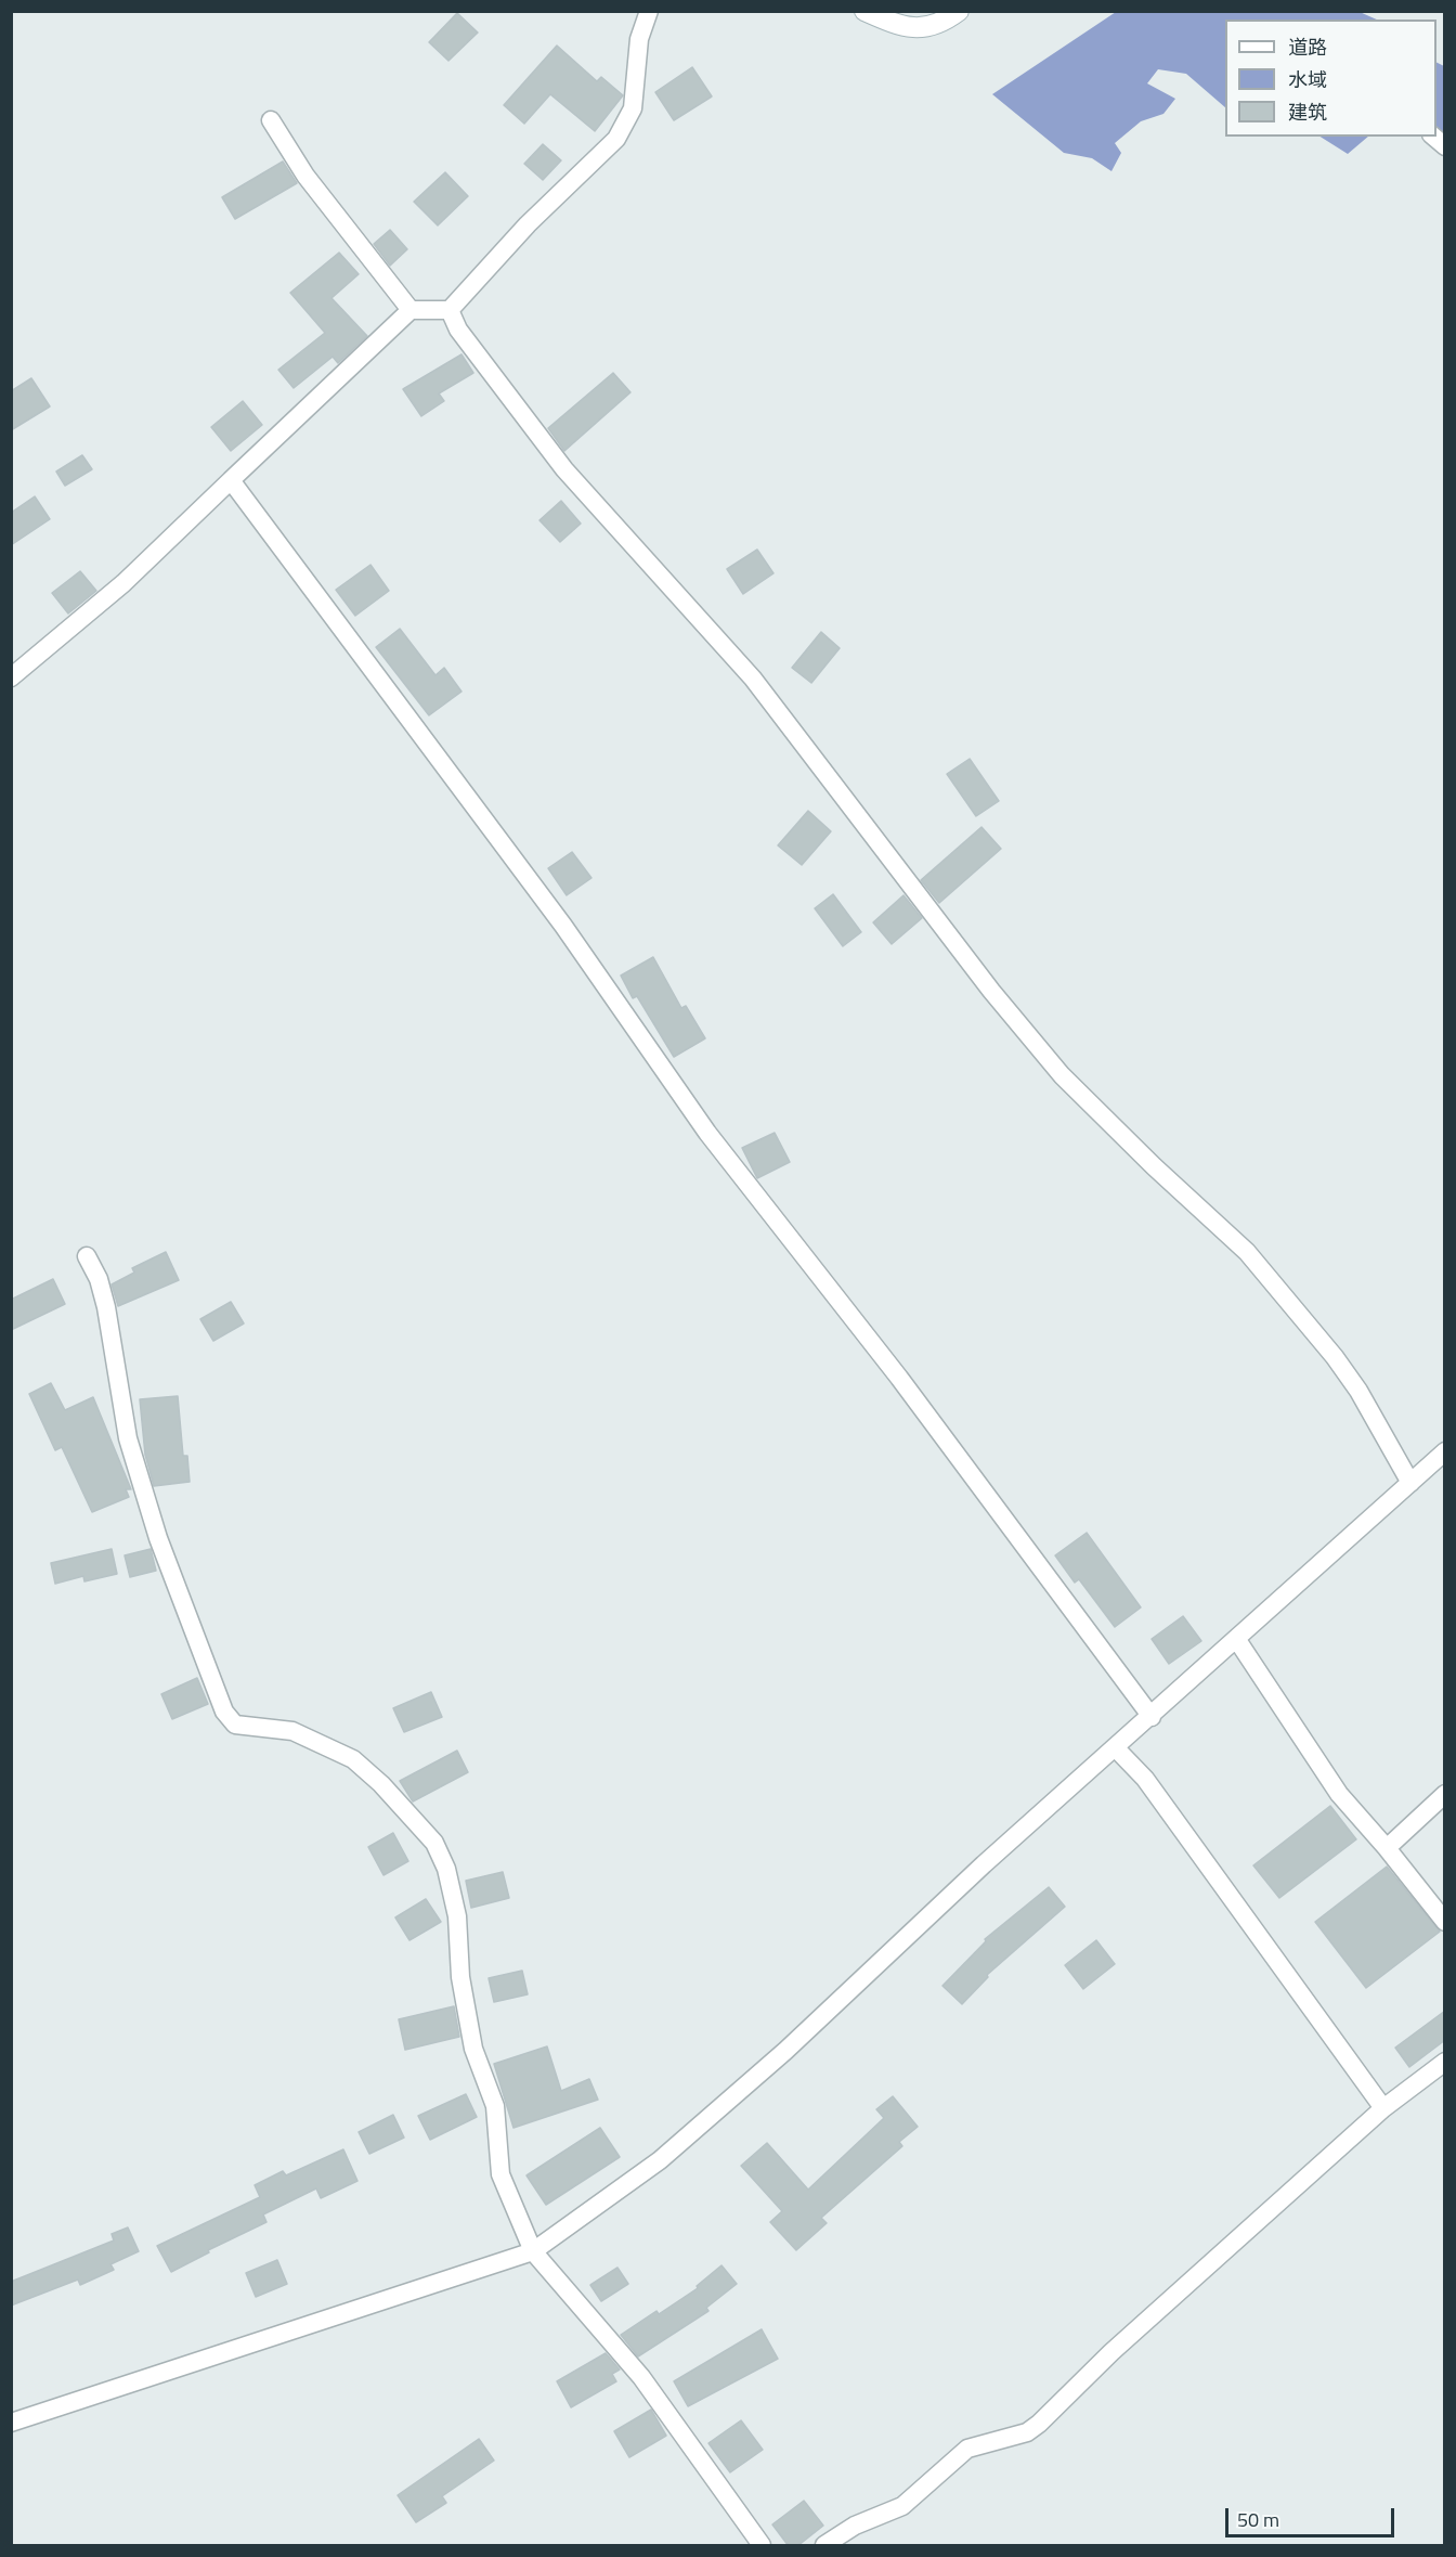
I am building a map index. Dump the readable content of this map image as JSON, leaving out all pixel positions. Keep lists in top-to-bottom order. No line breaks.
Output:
{"legend":["道路","水域","建筑"],"scale_bar":"50 m"}
